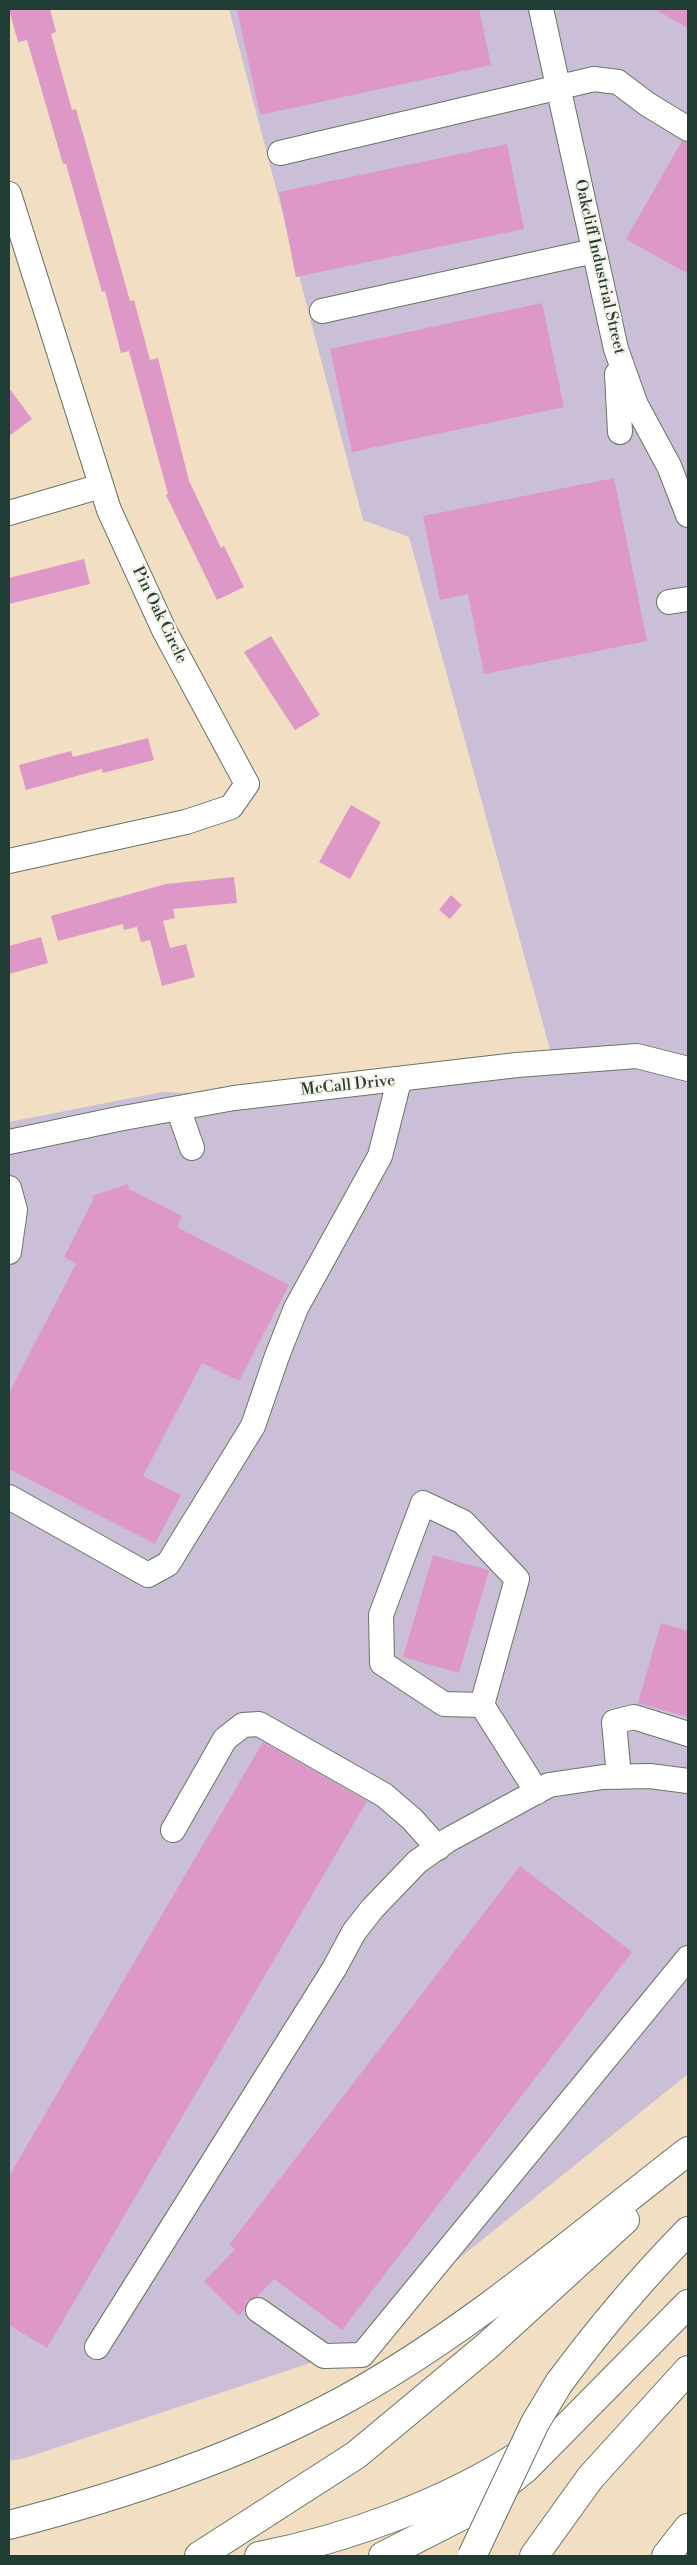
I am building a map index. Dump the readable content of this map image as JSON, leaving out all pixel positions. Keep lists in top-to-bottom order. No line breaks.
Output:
{"streets":{"street":["Oakcliff Industrial Street","Pin Oak Circle","McCall Drive"]}}
